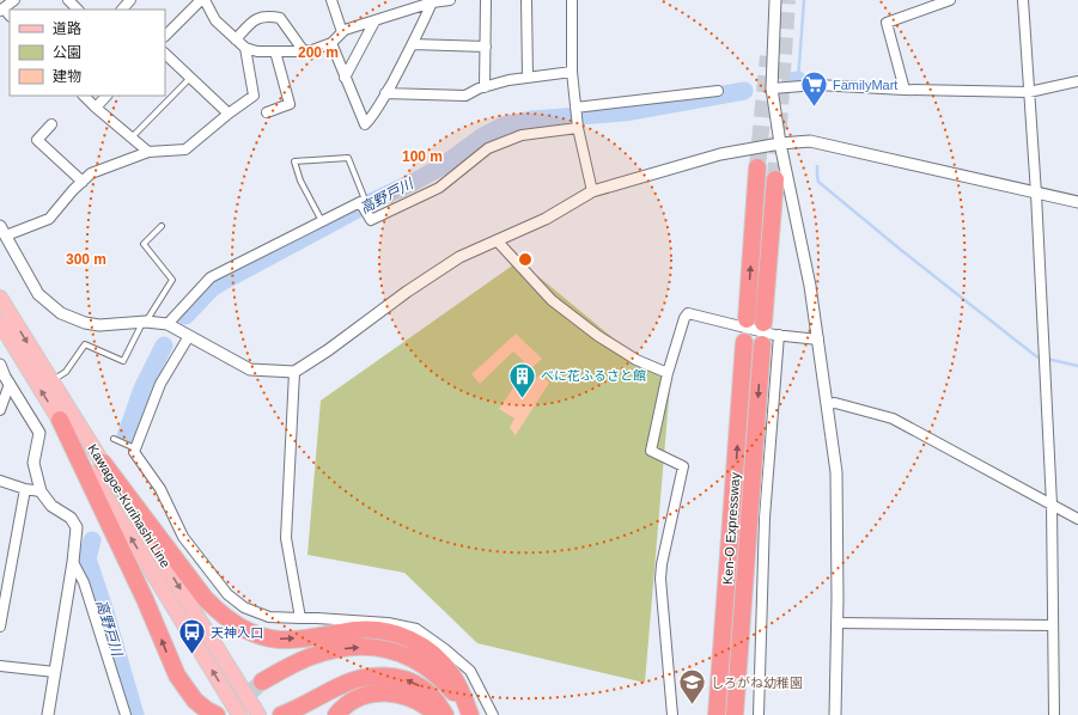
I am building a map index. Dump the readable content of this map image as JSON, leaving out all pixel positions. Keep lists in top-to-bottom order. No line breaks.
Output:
{"streets":{"highway":["Ken-O Expressway"],"main road":["Kawagoe-Kurihashi Line"]},"water":["高野戸川"],"places":{"supermarket":["FamilyMart"],"building":["べに花ふるさと館"],"bus stop":["天神入口"],"school or university":["しろがね幼稚園"]},"legend":["道路","公園","建物"],"rings":["200 m","100 m","300 m"]}
